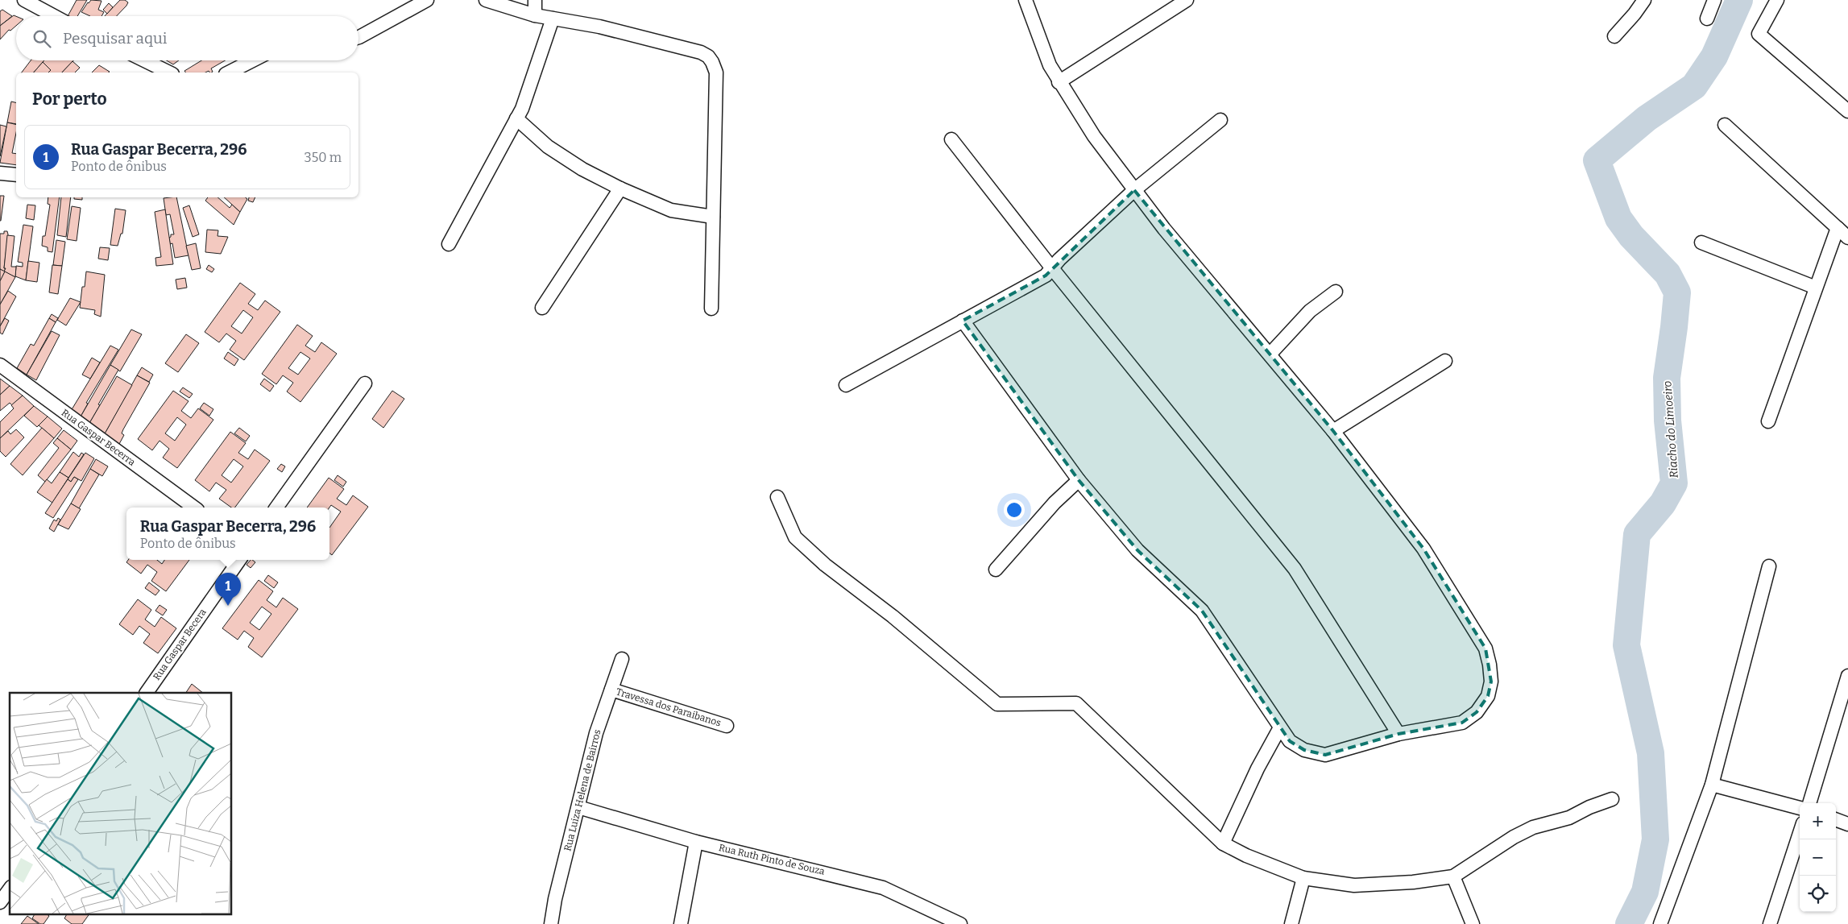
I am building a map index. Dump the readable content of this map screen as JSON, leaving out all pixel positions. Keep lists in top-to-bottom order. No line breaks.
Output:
{"streets":{"street":["Rua Gaspar Becerra","Rua Gaspar Becera","Travessa dos Paraibanos","Rua Luiza Helena de Bairros","Rua Ruth Pinto de Souza"]},"crossings":[["Travessa dos Paraibanos","Rua Luiza Helena de Bairros"],["Rua Luiza Helena de Bairros","Rua Ruth Pinto de Souza"]],"water":["Riacho do Limoeiro"],"page":{"search":"Pesquisar aqui","heading":"Por perto","list":[{"mark":"1","name":"Rua Gaspar Becerra, 296","note":"Ponto de ônibus","value":"350 m"}],"popup":["Rua Gaspar Becerra, 296","Ponto de ônibus"],"pins":"1","map_buttons":["+","−"]}}
